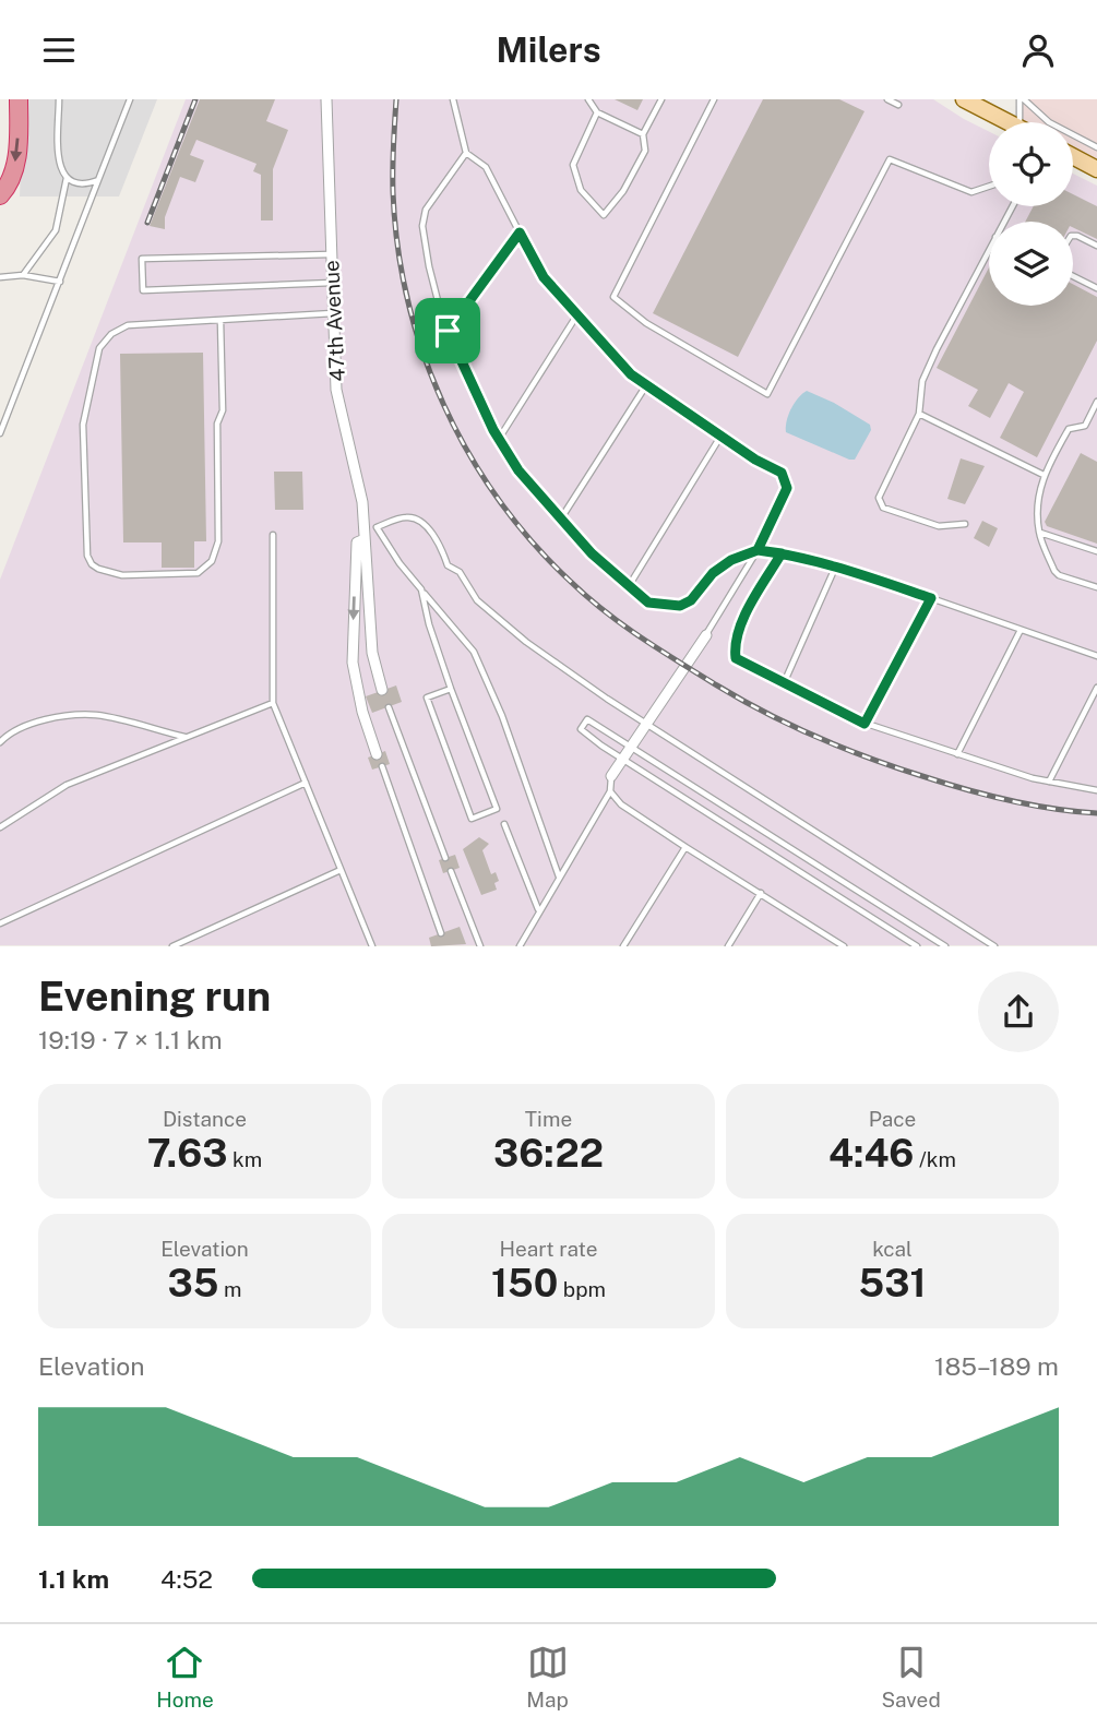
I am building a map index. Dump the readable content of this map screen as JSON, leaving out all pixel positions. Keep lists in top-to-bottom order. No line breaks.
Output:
{"streets":{"street":["47th Avenue"]},"page":{"header":"Milers","heading":["Evening run","19:19 · 7 × 1.1 km"],"stats":[["Distance","7.63 km"],["Time","36:22"],["Pace","4:46 /km"],["Elevation","35 m"],["Heart rate","150 bpm"],["kcal","531"]],"chart":["Elevation","185–189 m"],"list":[{"name":"1.1 km","note":"4:52"}],"tabs":["Home","Map","Saved"]}}
